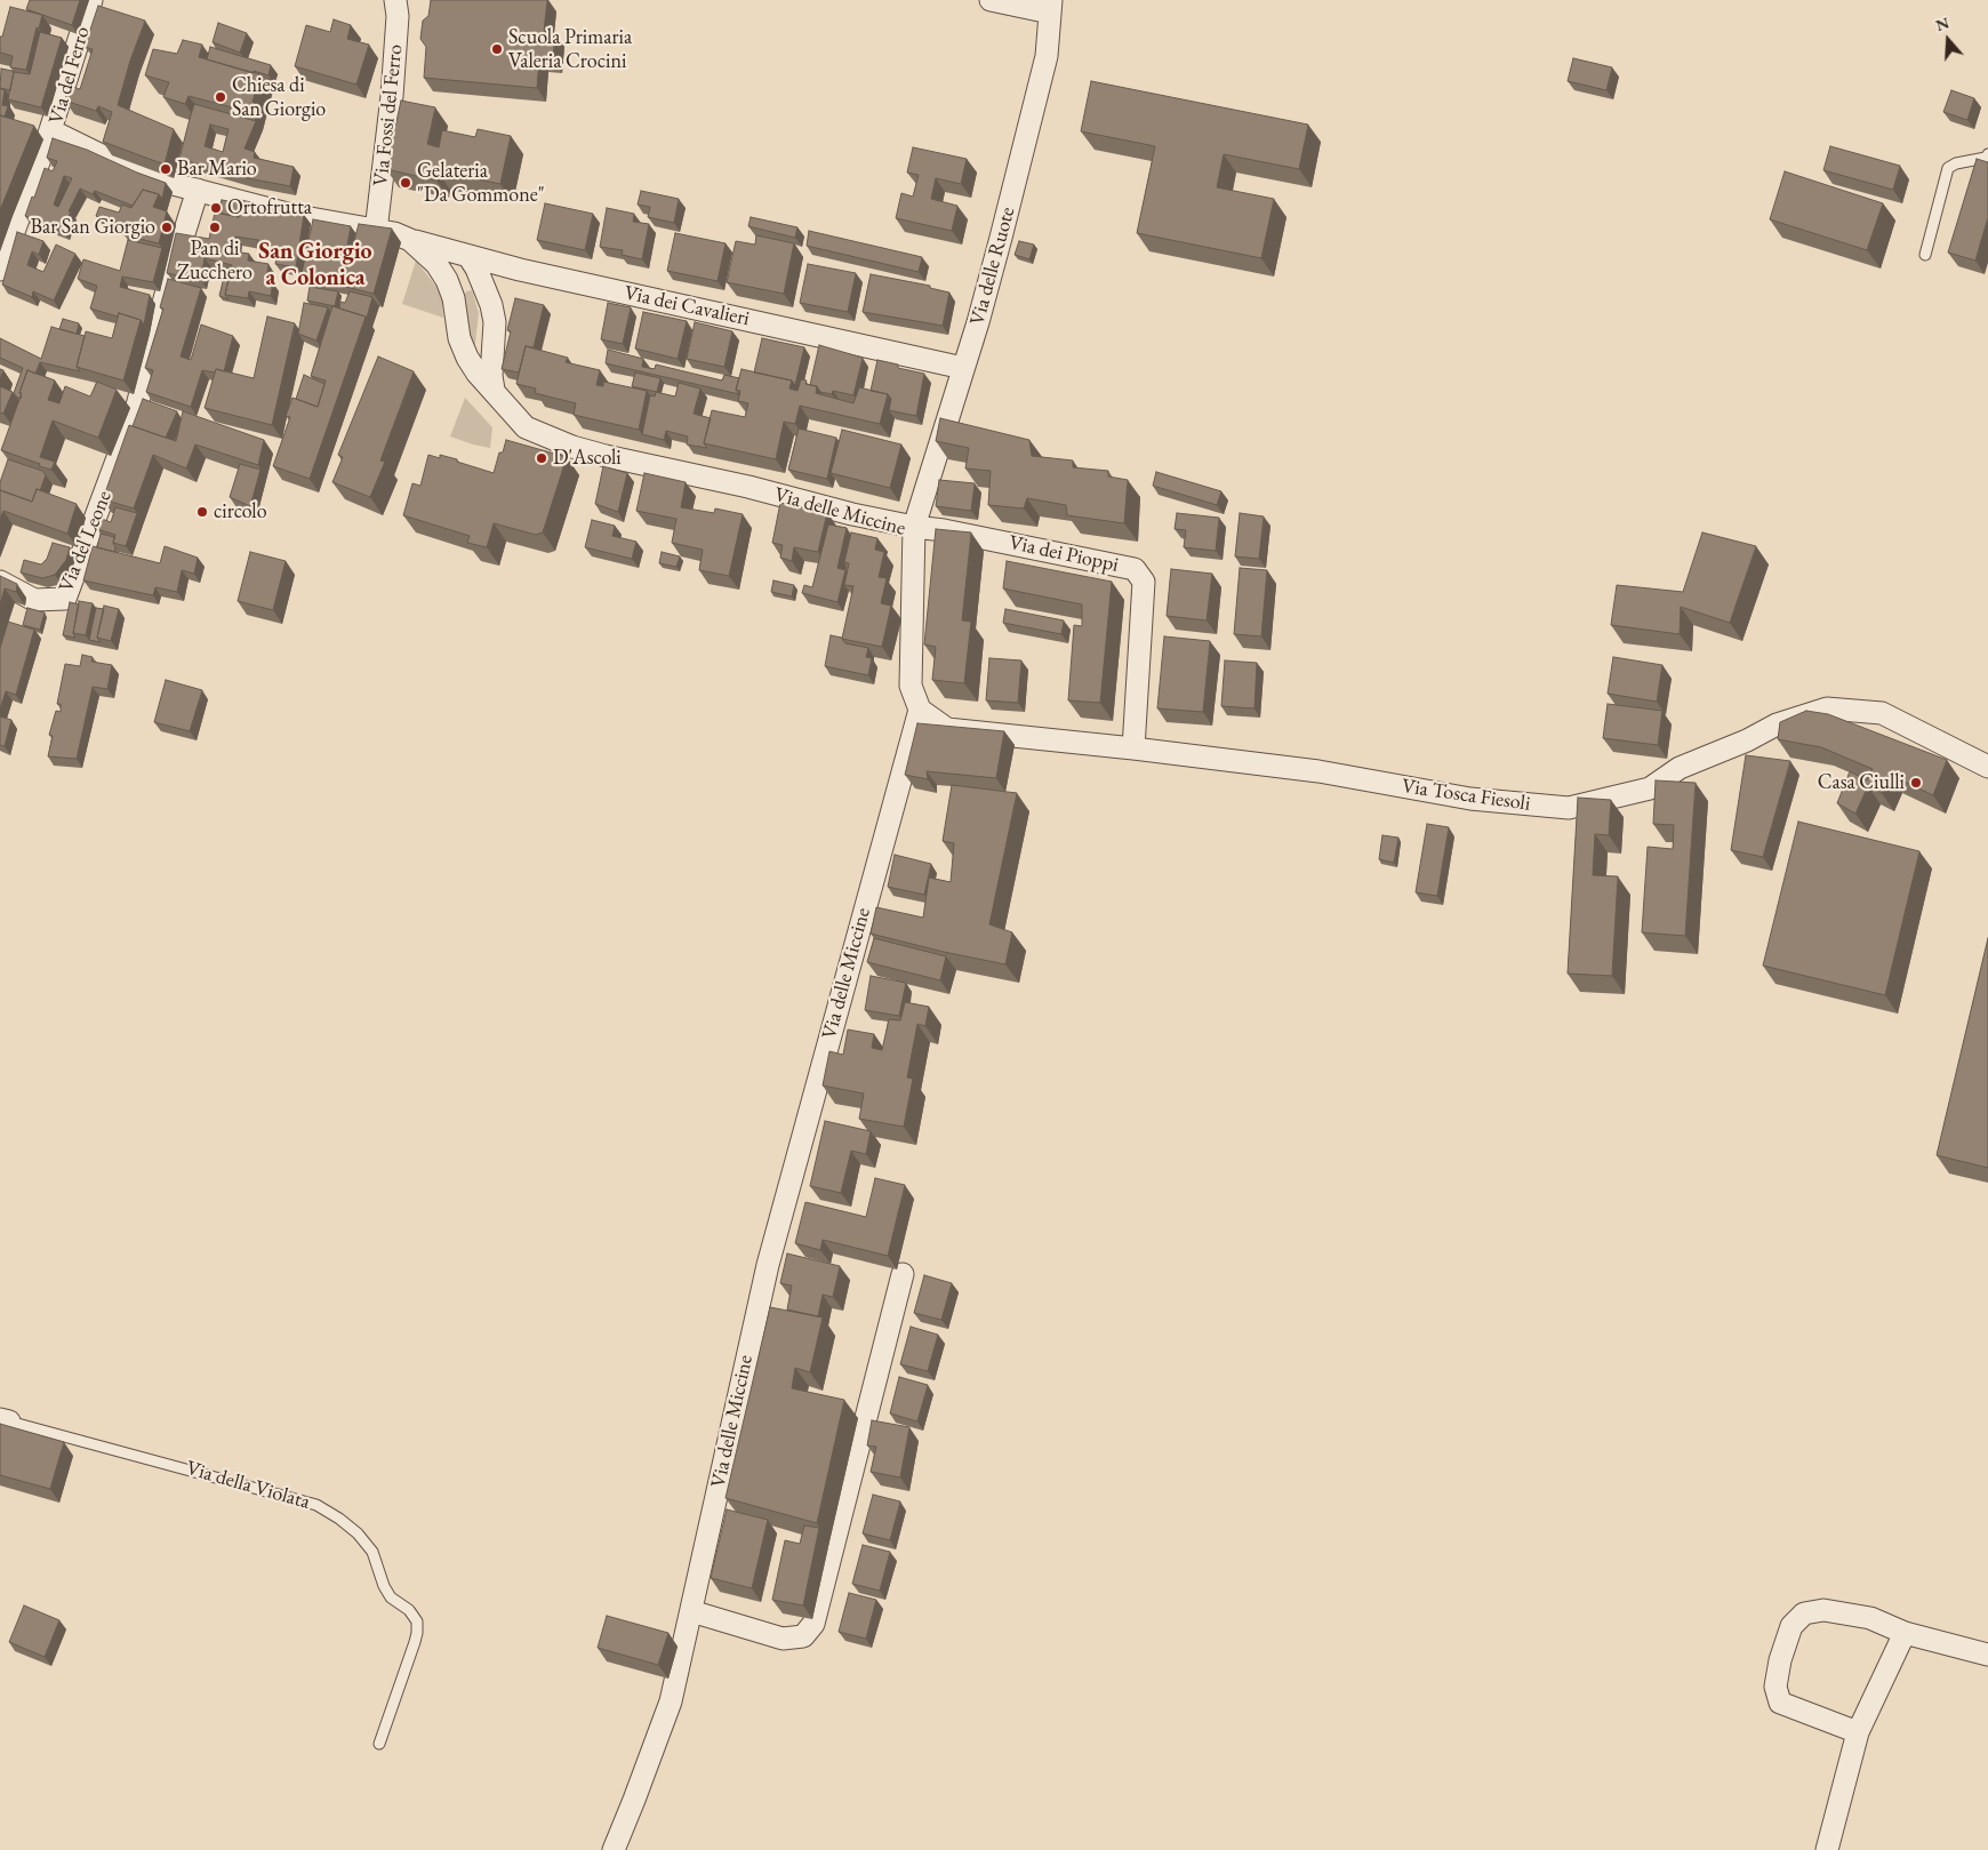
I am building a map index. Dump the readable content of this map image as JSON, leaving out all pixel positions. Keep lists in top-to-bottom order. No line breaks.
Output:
{"streets":{"street":["Via del Ferro","Via Fossi del Ferro","Via delle Ruote","Via dei Cavalieri","Via delle Miccine","Via del Leone","Via dei Pioppi","Via Tosca Fiesoli"],"lane":["Via della Violata"]},"crossings":[["Via del Ferro","Via delle Miccine"],["Via del Ferro","Via del Leone"],["Via Fossi del Ferro","Via delle Miccine"],["Via delle Ruote","Via dei Cavalieri"],["Via delle Ruote","Via delle Miccine"],["Via delle Ruote","Via dei Pioppi"],["Via dei Cavalieri","Via delle Miccine"],["Via delle Miccine","Via del Leone"],["Via delle Miccine","Via dei Pioppi"],["Via delle Miccine","Via Tosca Fiesoli"],["Via dei Pioppi","Via Tosca Fiesoli"]],"districts":["San Giorgio a Colonica"],"places":["Scuola Primaria Valeria Crocini","Chiesa di San Giorgio","Bar Mario","Gelateria \"Da Gommone\"","Ortofrutta","Bar San Giorgio","Pan di Zucchero","D'Ascoli","circolo","Casa Ciulli"],"north":"top"}
